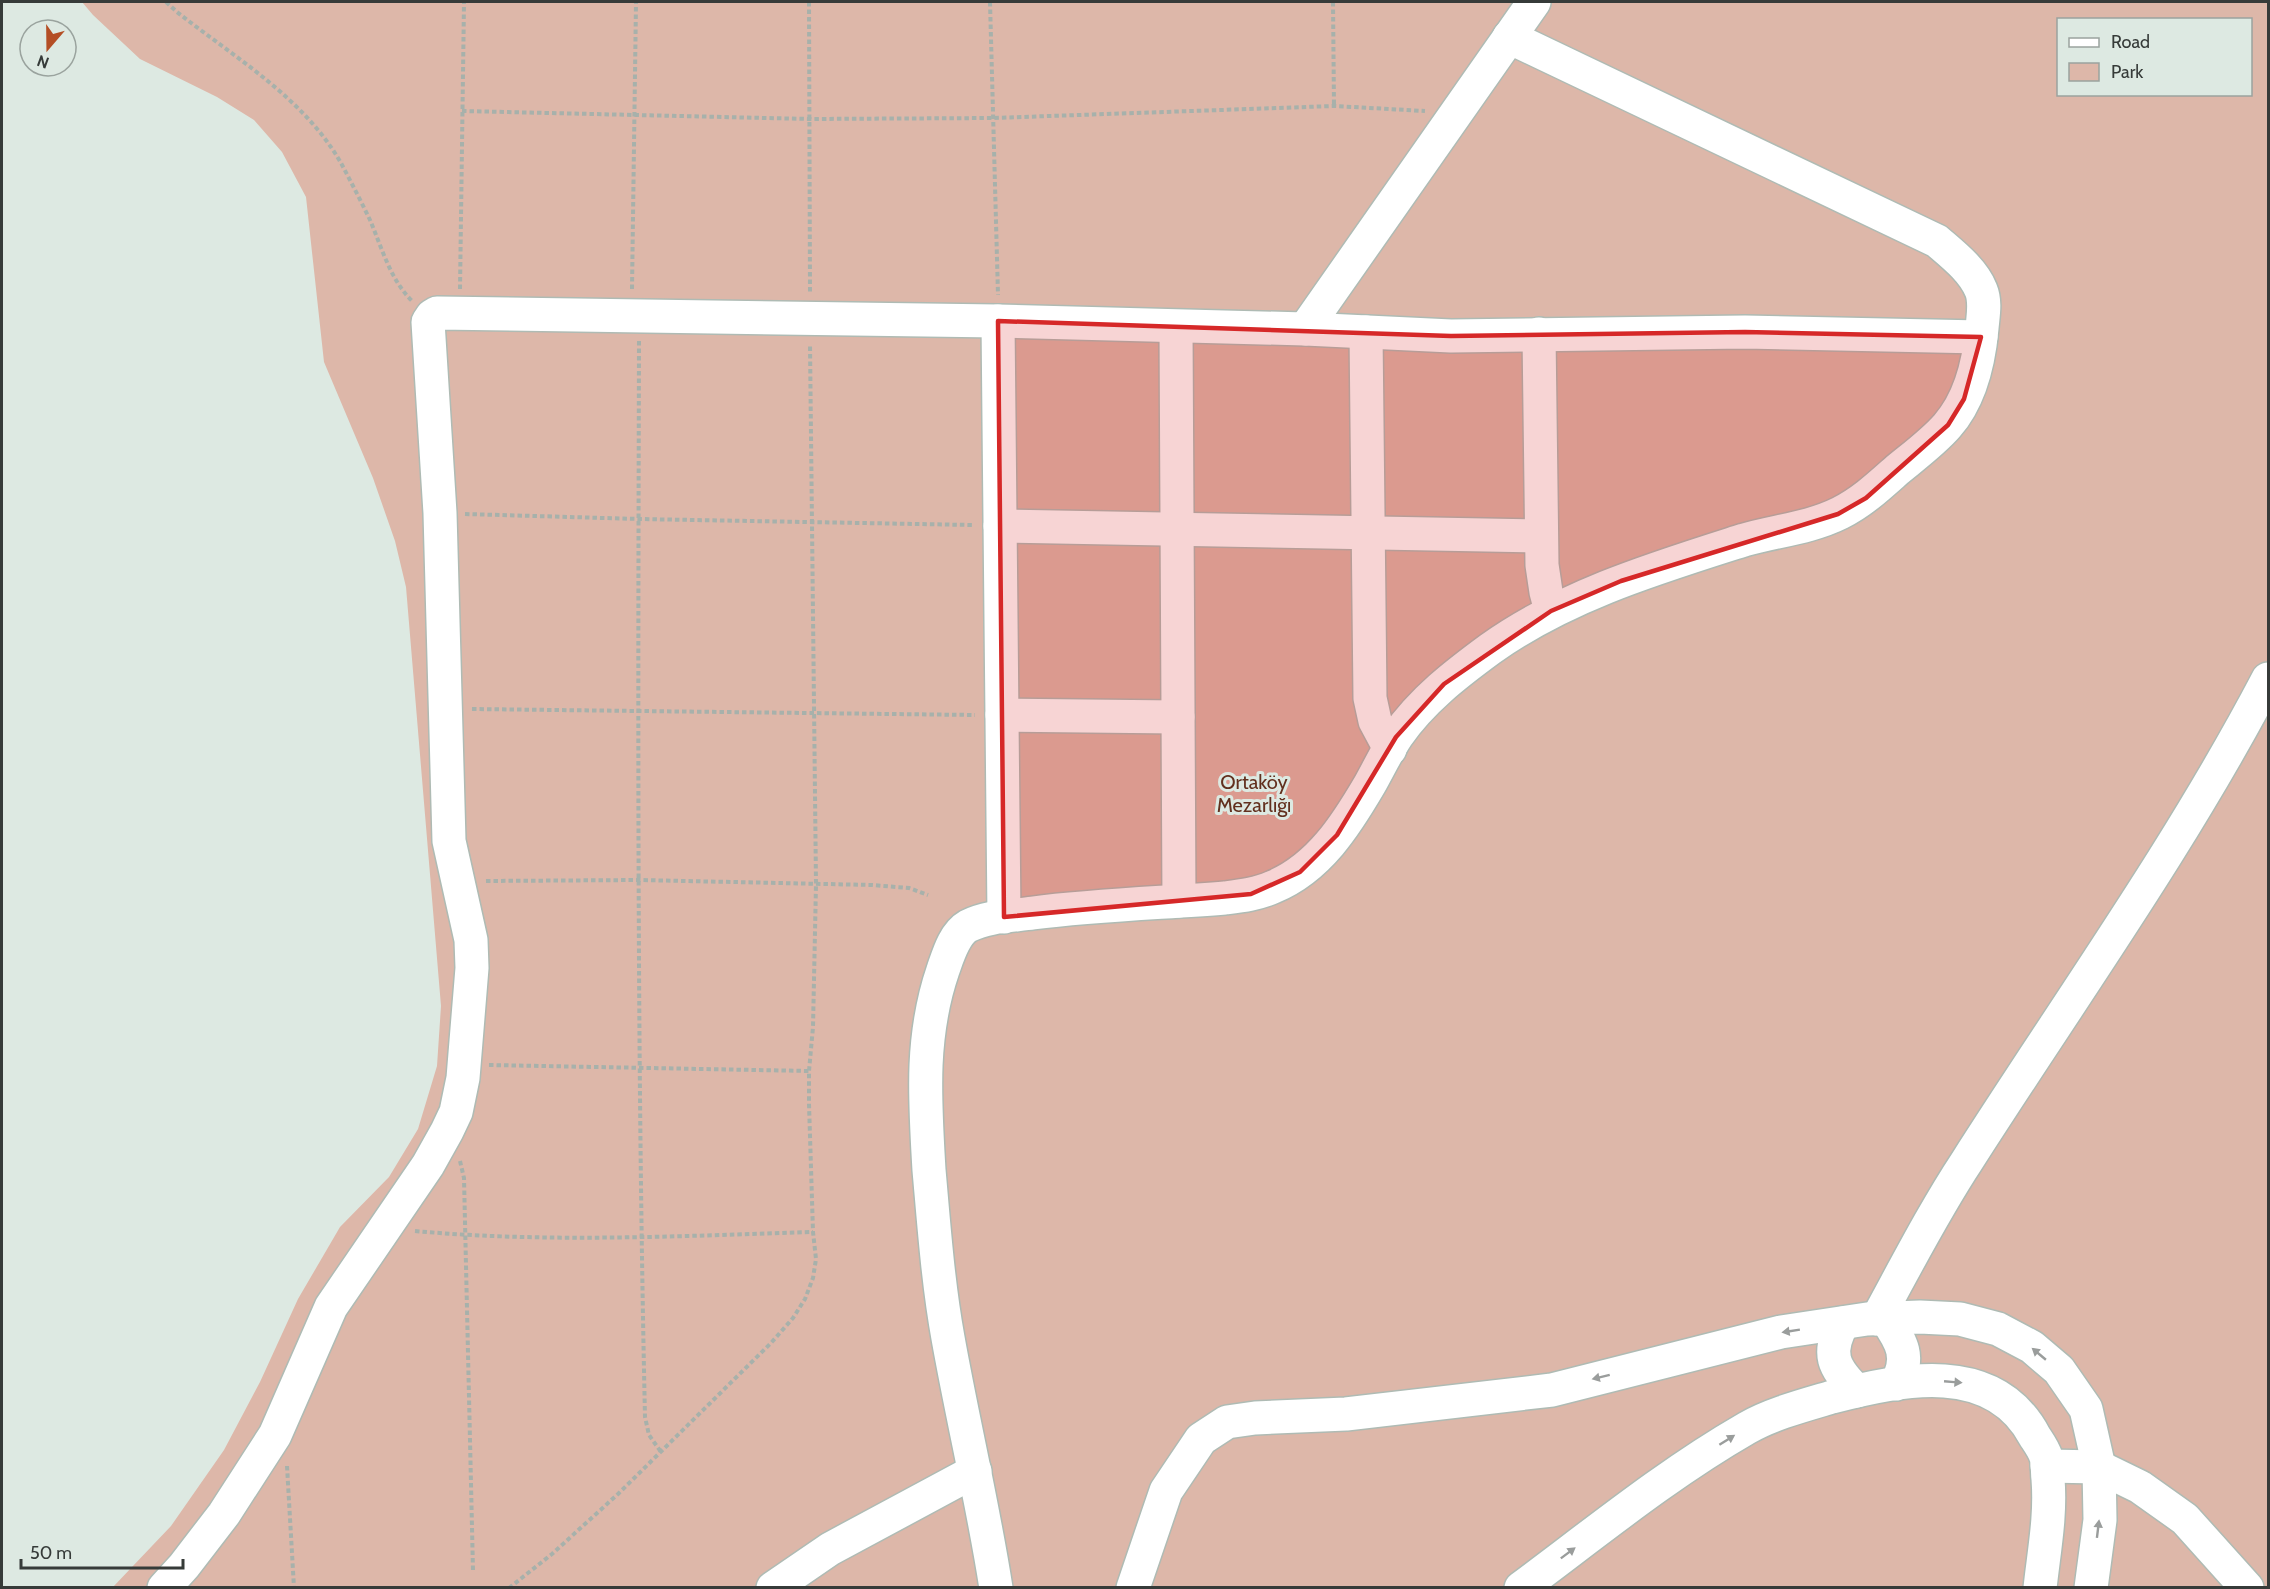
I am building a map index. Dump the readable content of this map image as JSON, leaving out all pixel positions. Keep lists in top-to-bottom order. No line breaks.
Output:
{"parks":["Ortaköy Mezarlığı"],"legend":["Road","Park"],"scale_bar":"50 m","north":"bottom"}
